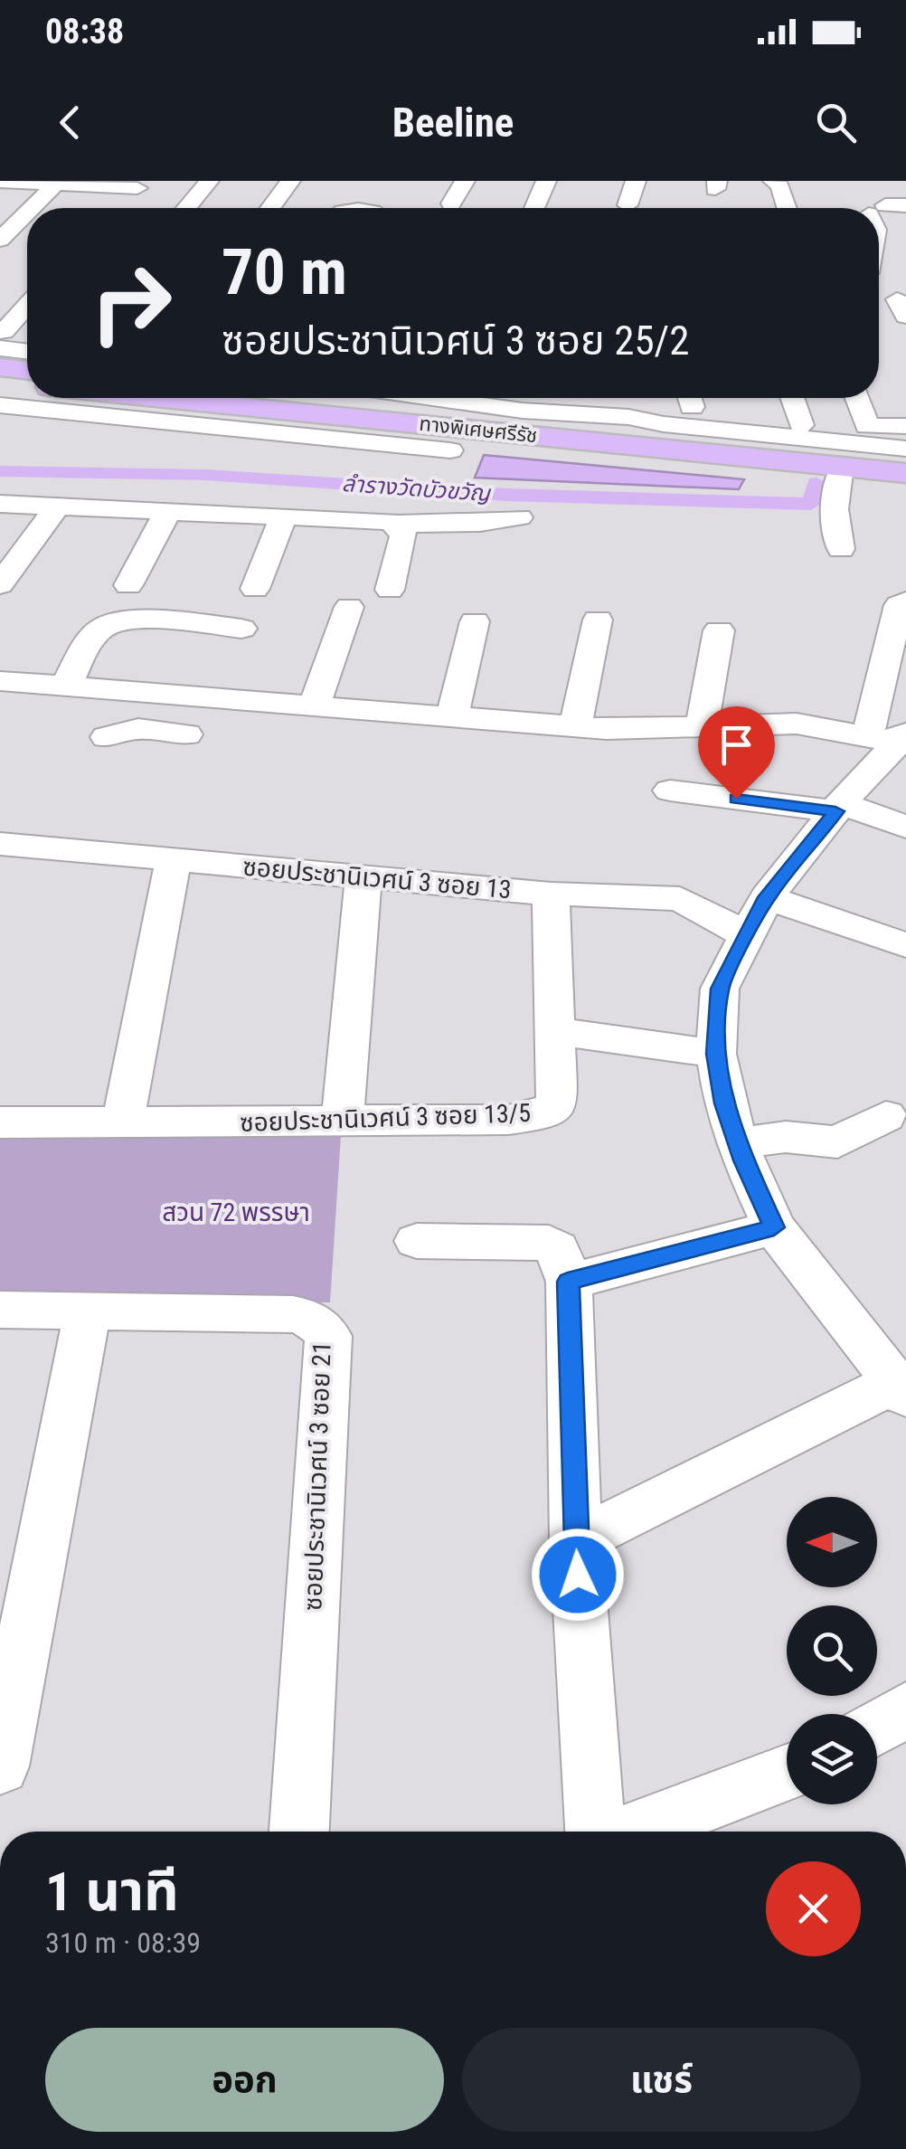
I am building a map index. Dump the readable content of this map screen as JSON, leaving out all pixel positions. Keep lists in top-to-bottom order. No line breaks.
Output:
{"streets":{"highway":["ทางพิเศษศรีรัช"],"street":["ซอยประชานิเวศน์ 3 ซอย 13","ซอยประชานิเวศน์ 3 ซอย 13/5","ซอยประชานิเวศน์ 3 ซอย 21"]},"crossings":[["ซอยประชานิเวศน์ 3 ซอย 13","ซอยประชานิเวศน์ 3 ซอย 13/5"]],"water":["ลำรางวัดบัวขวัญ"],"parks":["สวน 72 พรรษา"],"north":"left","page":{"status":"08:38","header":"Beeline","turn":["70 m","ซอยประชานิเวศน์ 3 ซอย 25/2"],"heading":["1 นาที","310 m · 08:39"],"buttons":["ออก","แชร์"]}}
